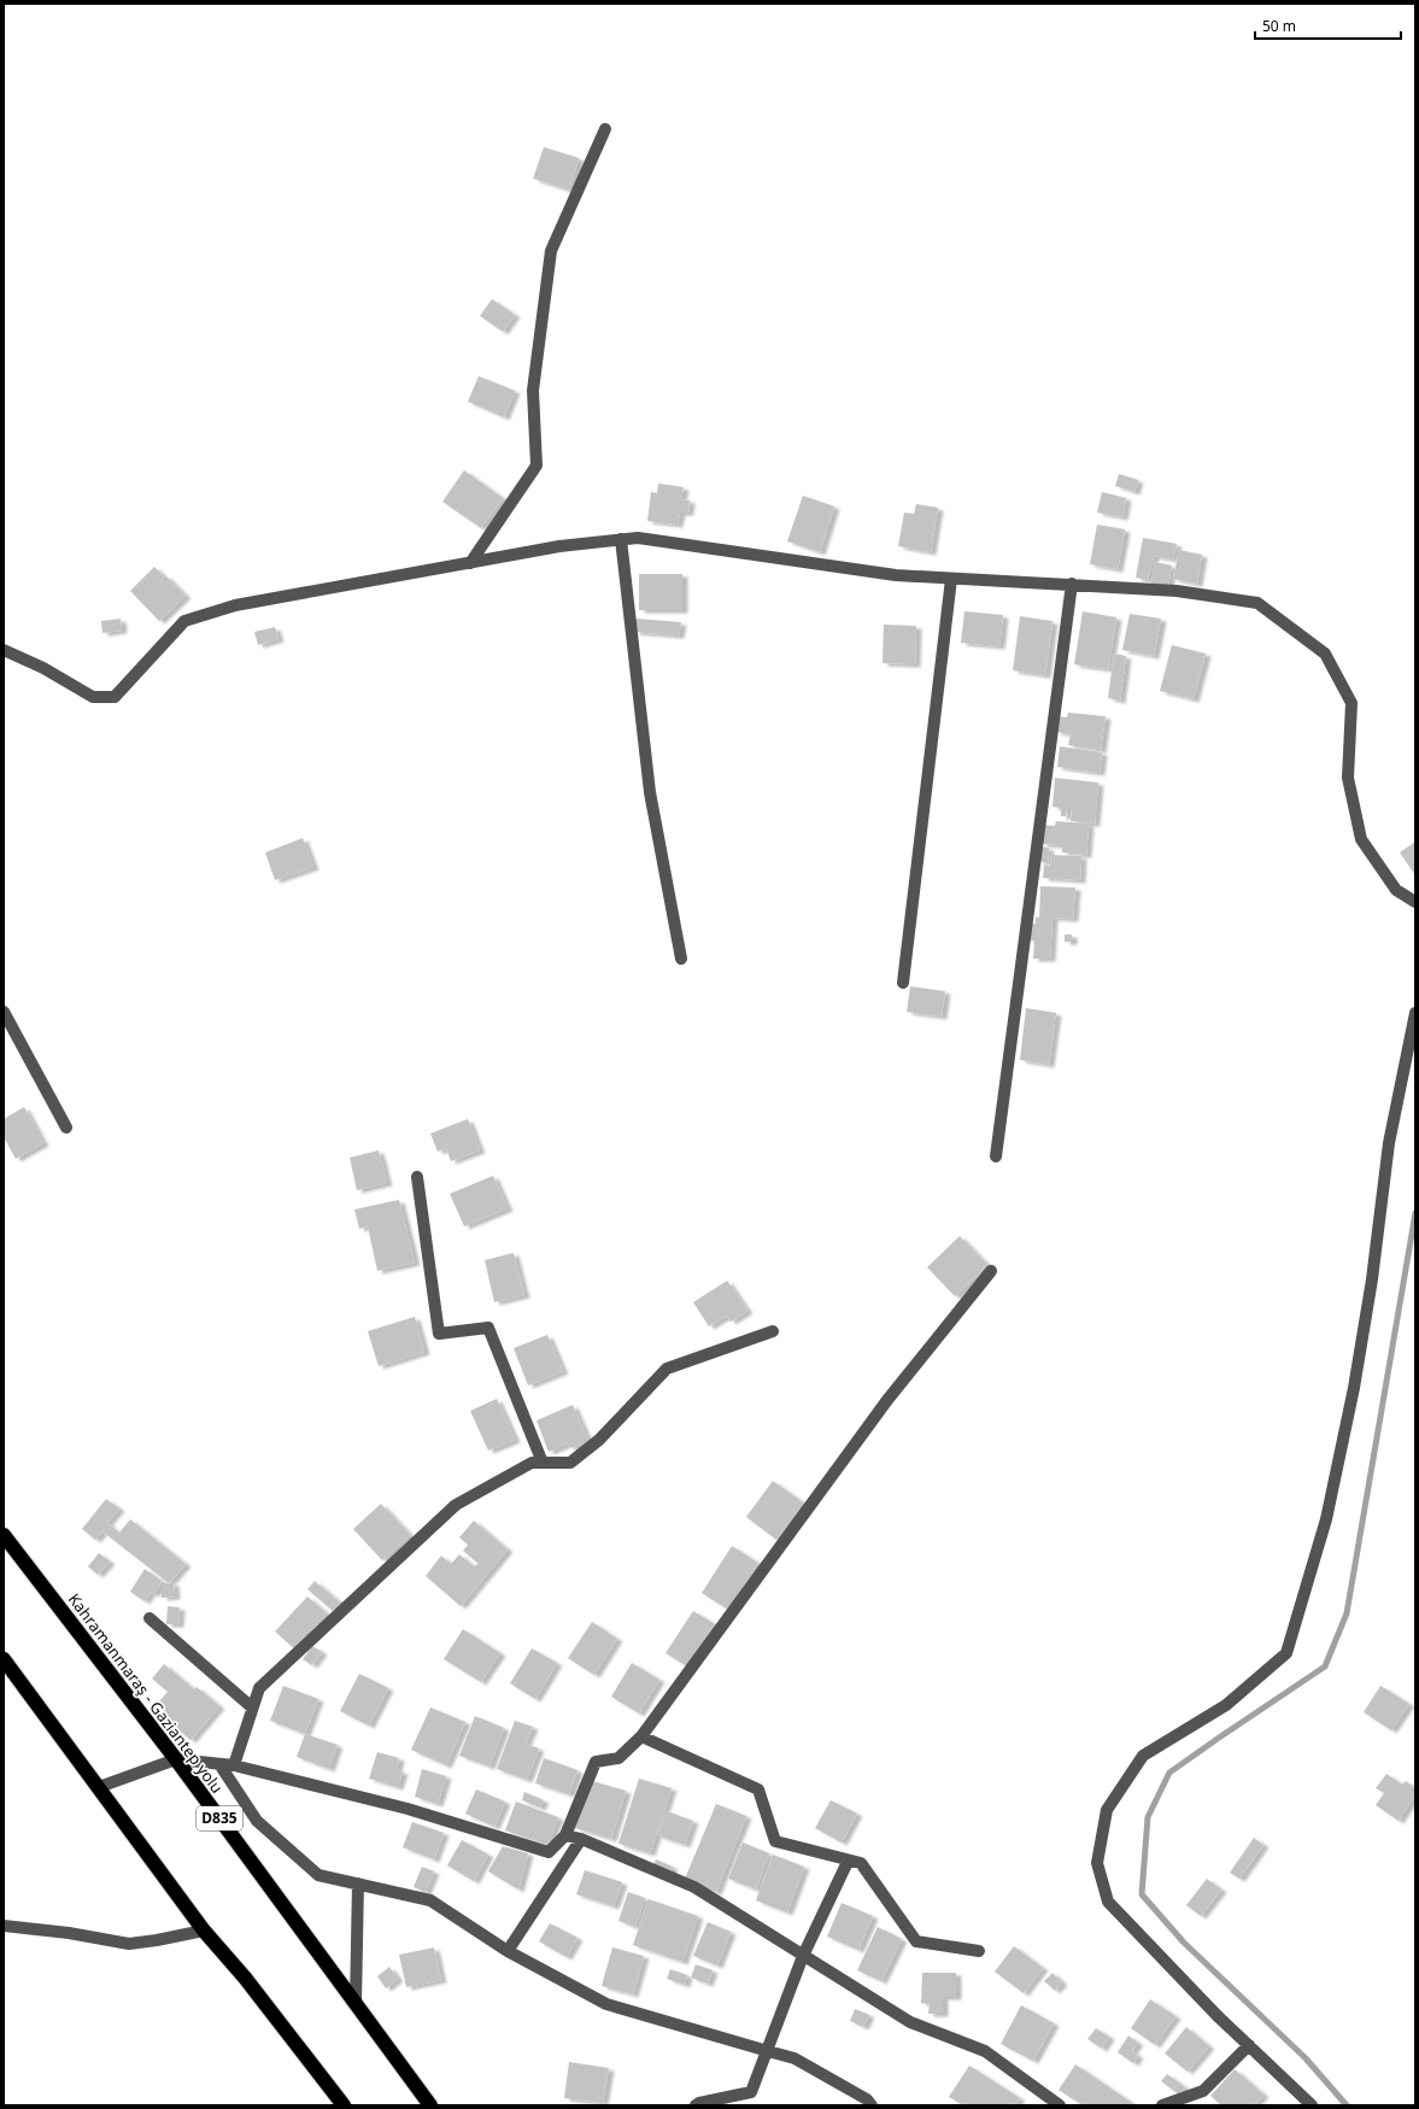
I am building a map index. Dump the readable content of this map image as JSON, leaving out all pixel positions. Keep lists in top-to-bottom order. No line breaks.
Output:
{"streets":{"highway":["Kahramanmaraş - Gaziantep yolu","D835"]},"scale_bar":"50 m"}
